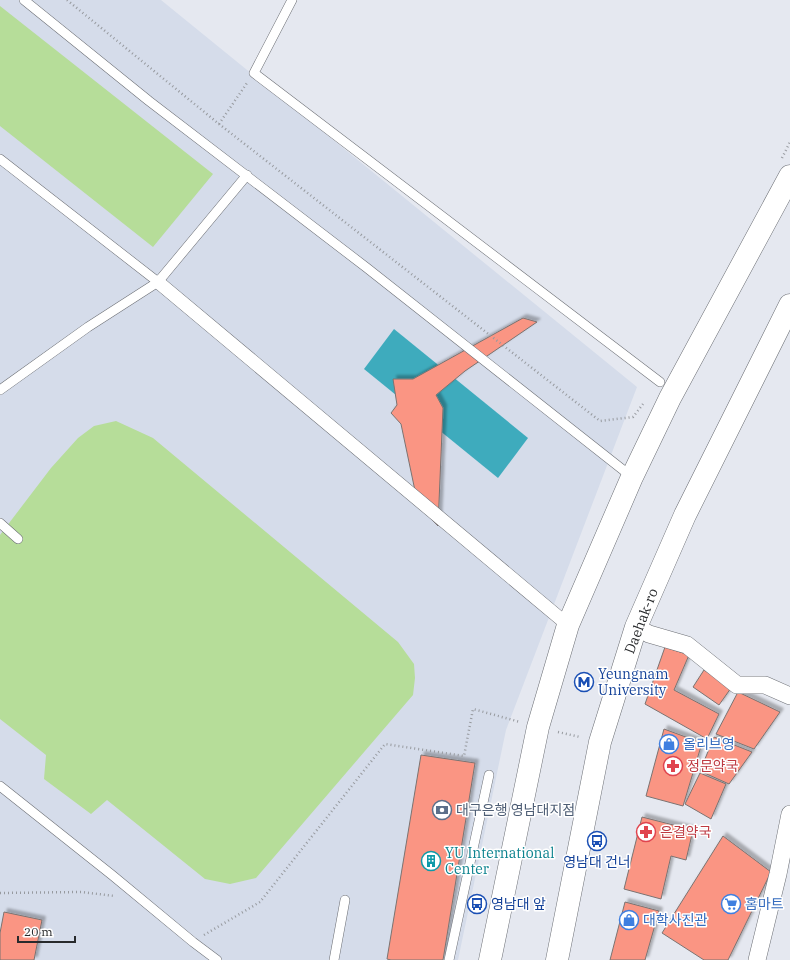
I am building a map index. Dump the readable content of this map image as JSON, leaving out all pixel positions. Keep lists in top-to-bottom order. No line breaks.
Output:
{"streets":{"main road":["Daehak-ro"]},"places":{"metro station":["Yeungnam University"],"shop":["올리브영","대학사진관"],"pharmacy":["정문약국","은결약국"],"bank":["대구은행 영남대지점"],"bus stop":["영남대 건너","영남대 앞"],"building":["YU International Center"],"supermarket":["홈마트"]},"scale_bar":"20 m"}
